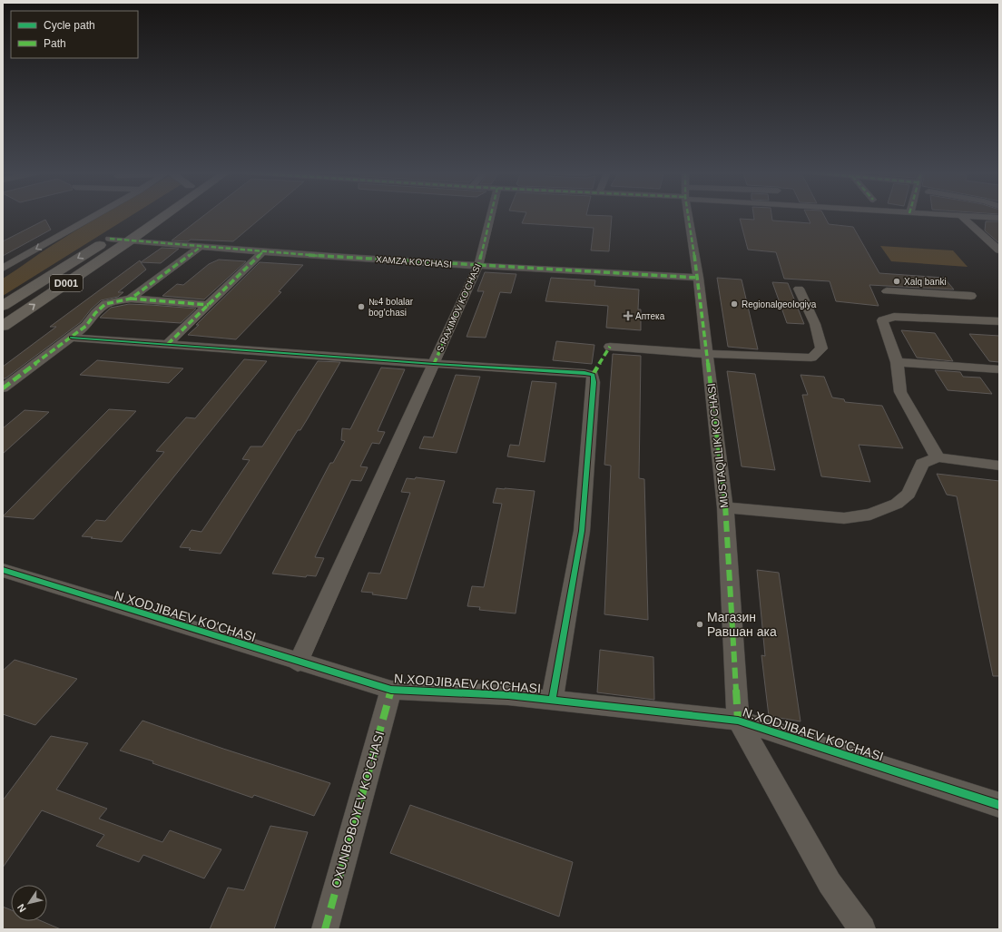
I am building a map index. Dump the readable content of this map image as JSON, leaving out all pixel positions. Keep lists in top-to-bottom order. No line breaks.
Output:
{"streets":{"highway":["D001"],"street":["XAMZA KO'CHASI","S.RAXIMOV KO'CHASI","MUSTAQILLIK KO'CHASI","N.XODJIBAEV KO'CHASI","OXUNBOBOYEV KO‘CHASI"]},"crossings":[["XAMZA KO'CHASI","D001"],["XAMZA KO'CHASI","S.RAXIMOV KO'CHASI"],["XAMZA KO'CHASI","MUSTAQILLIK KO'CHASI"],["S.RAXIMOV KO'CHASI","N.XODJIBAEV KO'CHASI"],["MUSTAQILLIK KO'CHASI","N.XODJIBAEV KO'CHASI"],["N.XODJIBAEV KO'CHASI","OXUNBOBOYEV KO‘CHASI"]],"places":{"other":["Xalq banki","Regionalgeologiya","№4 bolalar bog'chasi","Магазин Равшан ака"],"health":["Аптека"]},"legend":["Cycle path","Path"],"north":"bottom left"}
